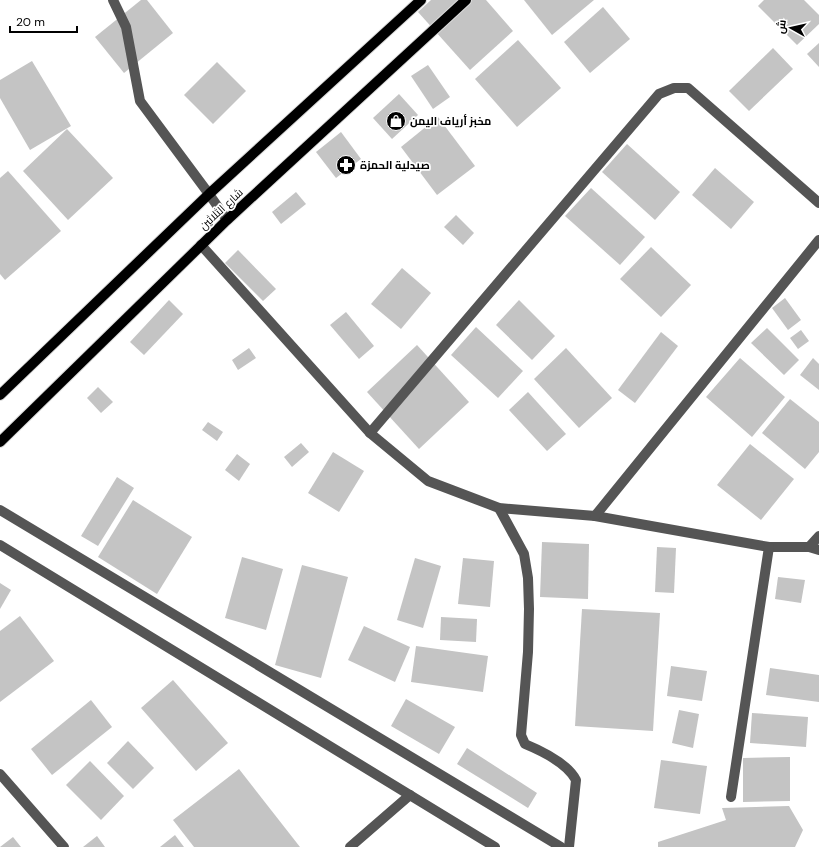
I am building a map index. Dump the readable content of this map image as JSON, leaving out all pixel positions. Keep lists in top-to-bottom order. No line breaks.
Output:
{"streets":{"main road":["شارع الثلاثين"]},"places":{"shop":["مخبز أرياف اليمن"],"pharmacy":["صيدلية الحمزة"]},"scale_bar":"20 m","north":"left"}
